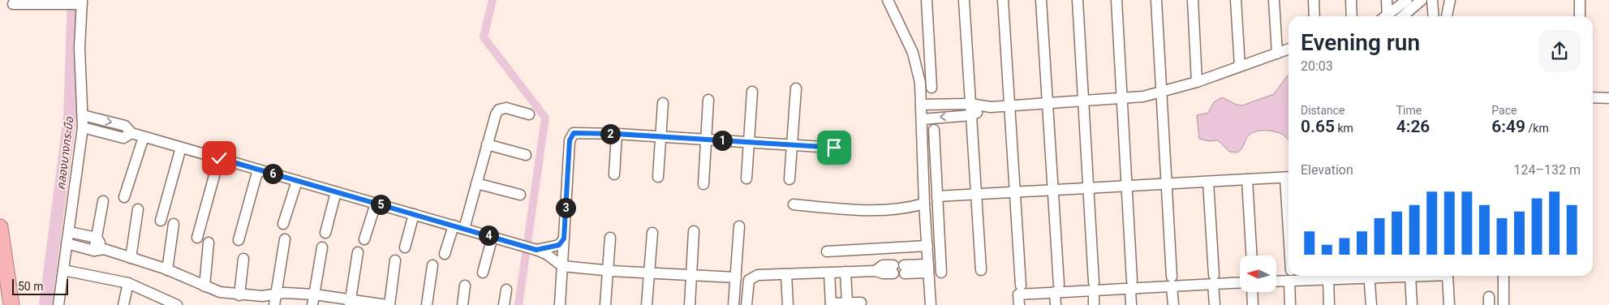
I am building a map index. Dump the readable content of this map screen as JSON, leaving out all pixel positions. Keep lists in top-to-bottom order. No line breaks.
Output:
{"water":["คลองบางกระบือ"],"scale_bar":"50 m","north":"left","page":{"heading":["Evening run","20:03"],"stats":[["Distance","0.65 km"],["Time","4:26"],["Pace","6:49 /km"]],"pins":["2","1","6","5","3","4"],"chart":["Elevation","124–132 m"],"scale":"50 m"}}
